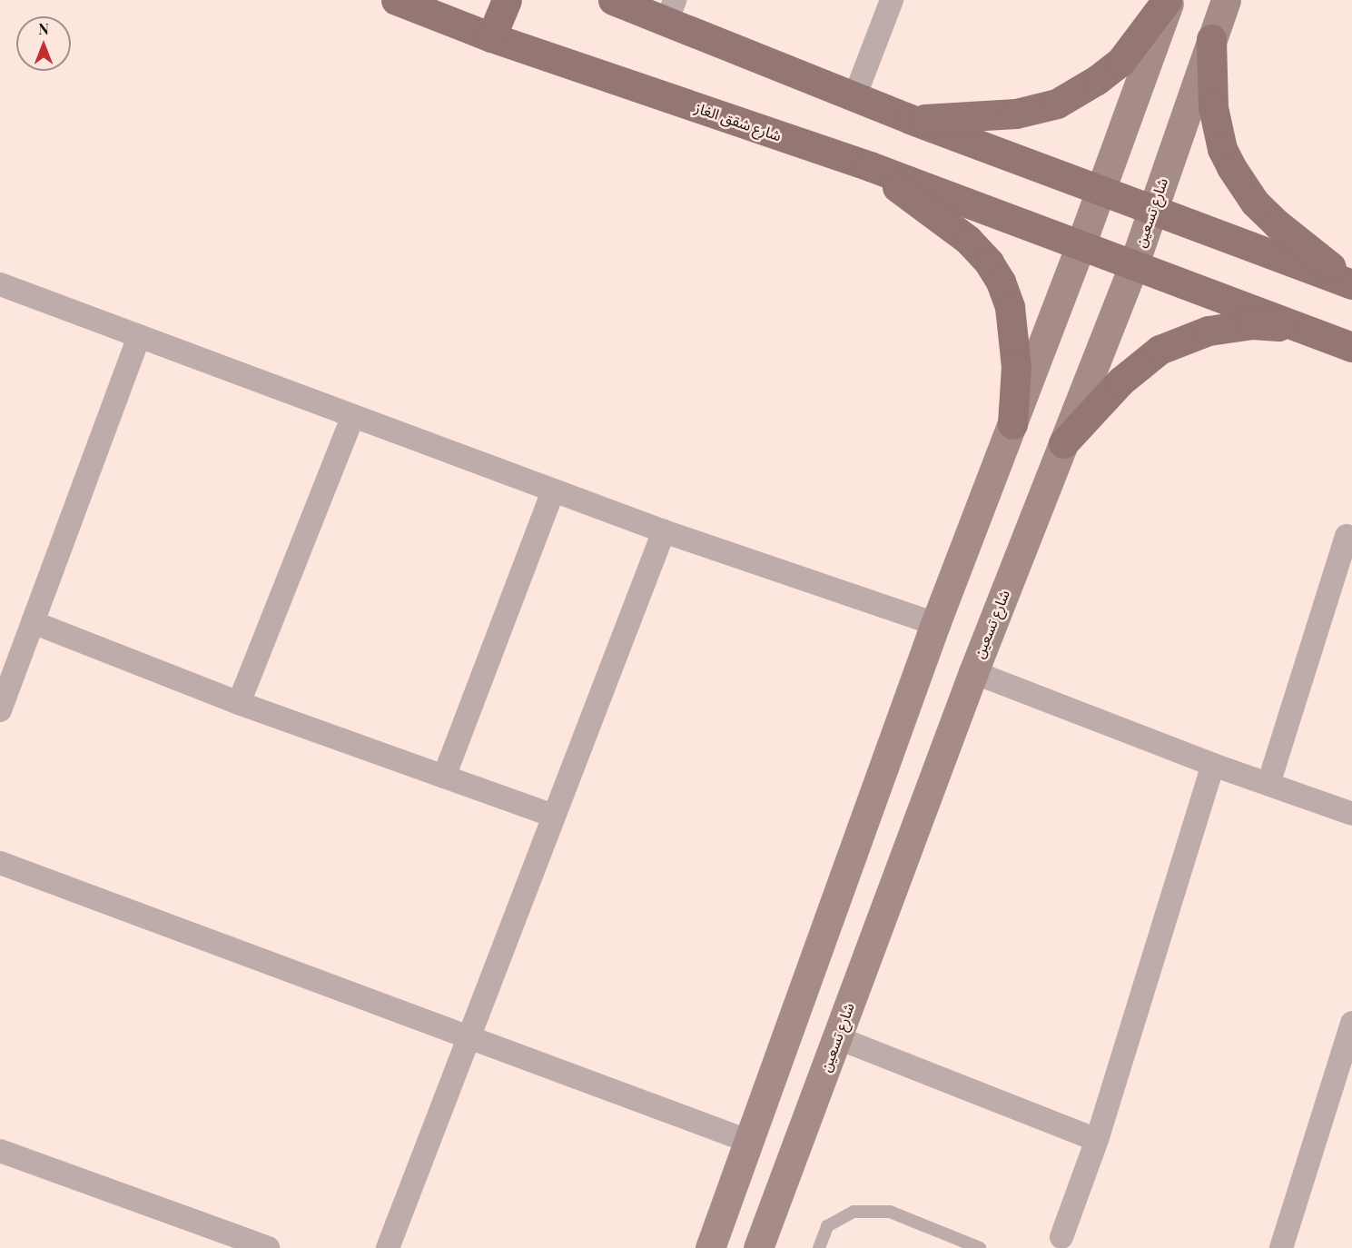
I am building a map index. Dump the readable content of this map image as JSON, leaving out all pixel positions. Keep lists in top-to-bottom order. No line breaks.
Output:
{"streets":{"main road":["شارع شقق الغاز","شارع تسعين"]},"crossings":[["شارع شقق الغاز","شارع تسعين"]],"north":"top"}
